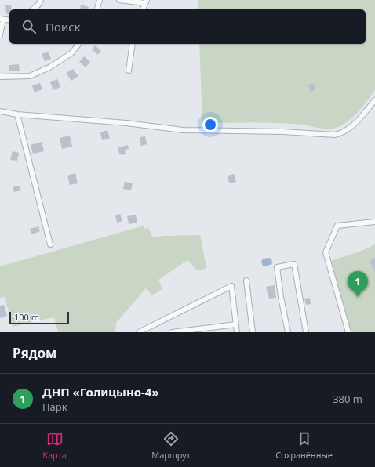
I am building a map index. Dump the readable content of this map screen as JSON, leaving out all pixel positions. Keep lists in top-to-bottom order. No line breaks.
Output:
{"scale_bar":"100 m","page":{"search":"Поиск","pins":"1","scale":"100 m","heading":"Рядом","list":[{"mark":"1","name":"ДНП «Голицыно-4»","note":"Парк","value":"380 m"}],"nav":["Карта","Маршрут","Сохранённые"]}}
